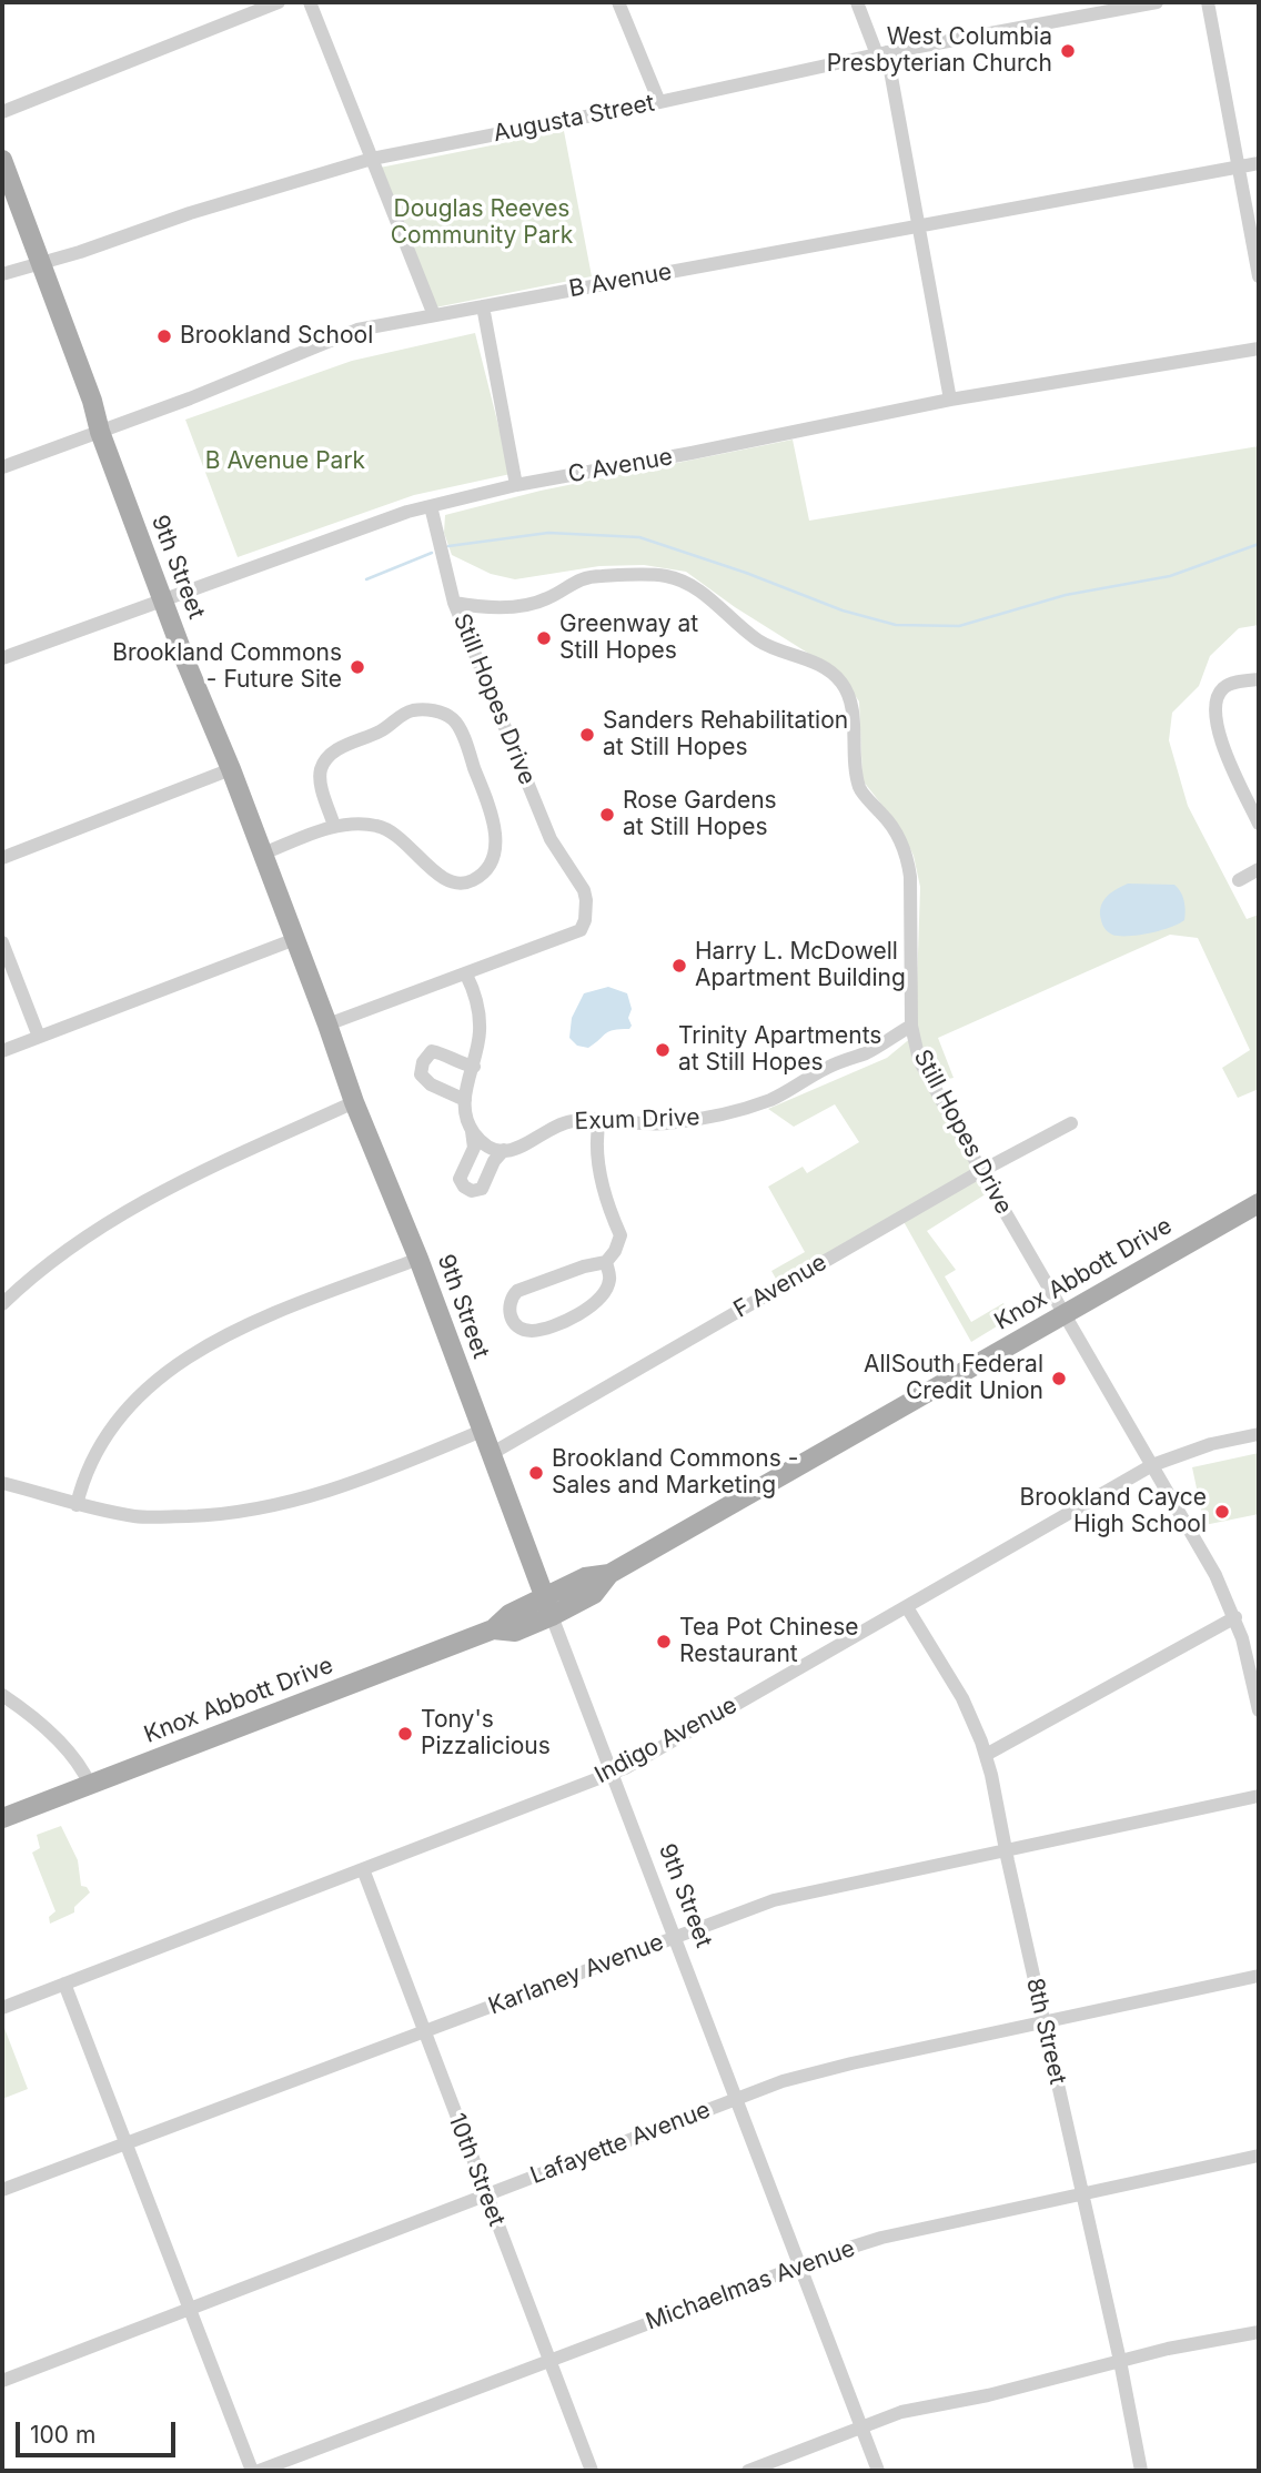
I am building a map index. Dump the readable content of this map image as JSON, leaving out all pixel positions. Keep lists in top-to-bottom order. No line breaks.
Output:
{"streets":{"main road":["9th Street","Knox Abbott Drive"],"street":["Augusta Street","B Avenue","C Avenue","Still Hopes Drive","Exum Drive","F Avenue","Indigo Avenue","Karlaney Avenue","8th Street","Lafayette Avenue","10th Street","Michaelmas Avenue"]},"crossings":[["Augusta Street","9th Street"],["B Avenue","9th Street"],["C Avenue","9th Street"],["C Avenue","Still Hopes Drive"],["9th Street","Still Hopes Drive"],["9th Street","Knox Abbott Drive"],["9th Street","F Avenue"],["9th Street","Indigo Avenue"],["9th Street","Karlaney Avenue"],["9th Street","Lafayette Avenue"],["9th Street","Michaelmas Avenue"],["Still Hopes Drive","Exum Drive"],["Still Hopes Drive","Knox Abbott Drive"],["Still Hopes Drive","F Avenue"],["Still Hopes Drive","Indigo Avenue"],["Indigo Avenue","8th Street"],["Indigo Avenue","10th Street"],["Karlaney Avenue","8th Street"],["Karlaney Avenue","10th Street"],["8th Street","Lafayette Avenue"],["8th Street","Michaelmas Avenue"],["Lafayette Avenue","10th Street"],["10th Street","Michaelmas Avenue"]],"parks":["Douglas Reeves Community Park","B Avenue Park"],"places":["West Columbia Presbyterian Church","Brookland School","Greenway at Still Hopes","Brookland Commons - Future Site","Sanders Rehabilitation at Still Hopes","Rose Gardens at Still Hopes","Harry L. McDowell Apartment Building","Trinity Apartments at Still Hopes","AllSouth Federal Credit Union","Brookland Commons - Sales and Marketing","Brookland Cayce High School","Tea Pot Chinese Restaurant","Tony's Pizzalicious"],"scale_bar":"100 m"}
